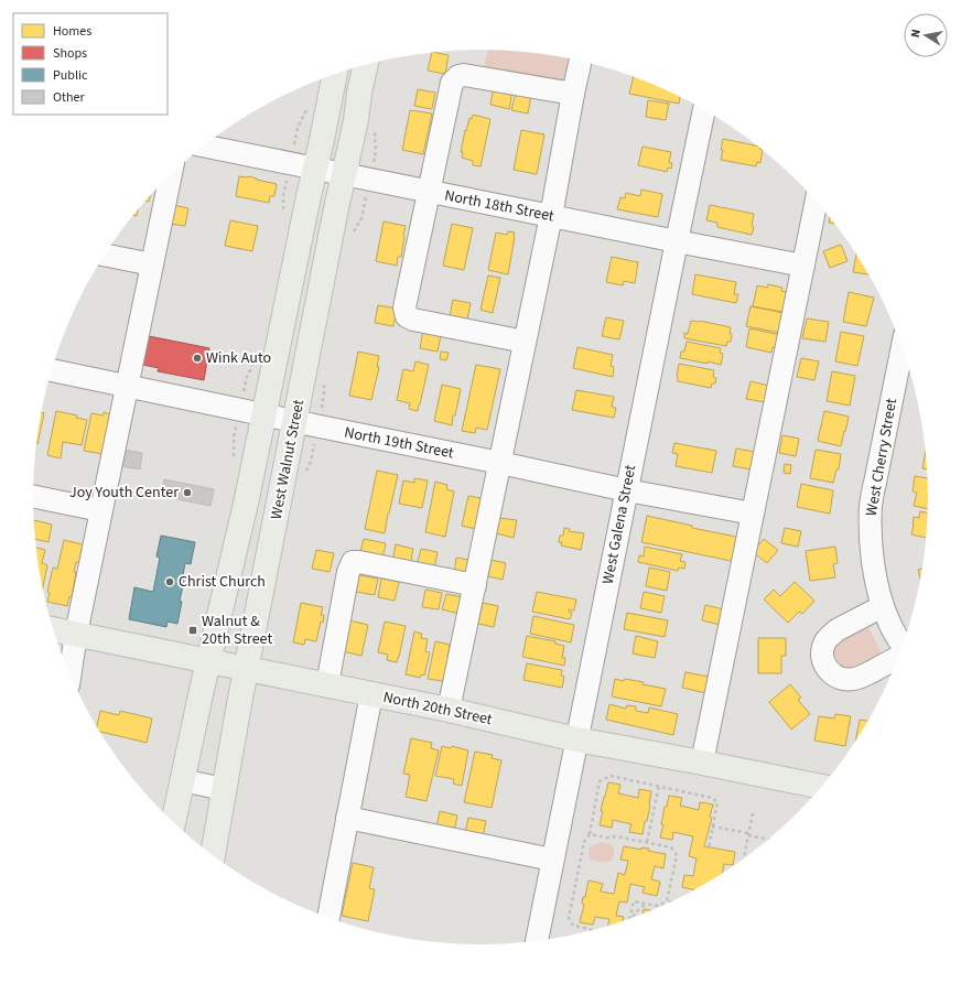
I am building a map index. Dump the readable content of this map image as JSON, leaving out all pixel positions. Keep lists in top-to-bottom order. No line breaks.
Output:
{"streets":{"main road":["West Walnut Street","North 20th Street"],"street":["North 18th Street","North 19th Street","West Cherry Street","West Galena Street"]},"crossings":[["North 18th Street","West Walnut Street"],["North 18th Street","West Galena Street"],["North 19th Street","West Walnut Street"],["North 19th Street","West Galena Street"],["West Walnut Street","North 20th Street"],["West Galena Street","North 20th Street"]],"places":{"other":["Wink Auto","Joy Youth Center","Christ Church"],"transit":["Walnut & 20th Street"]},"legend":["Homes","Shops","Public","Other"],"north":"left"}
